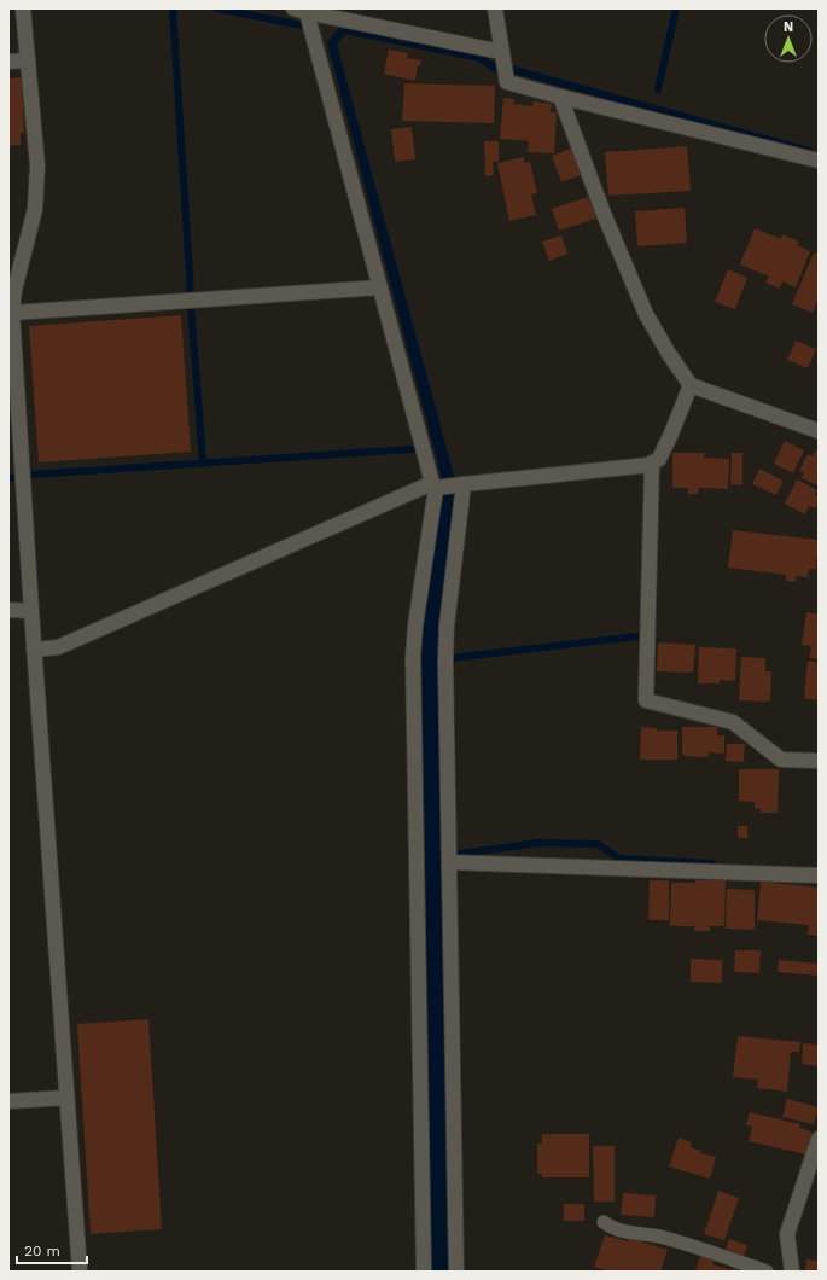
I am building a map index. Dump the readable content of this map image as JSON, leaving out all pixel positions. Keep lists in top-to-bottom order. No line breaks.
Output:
{"scale_bar":"20 m","north":"top"}
